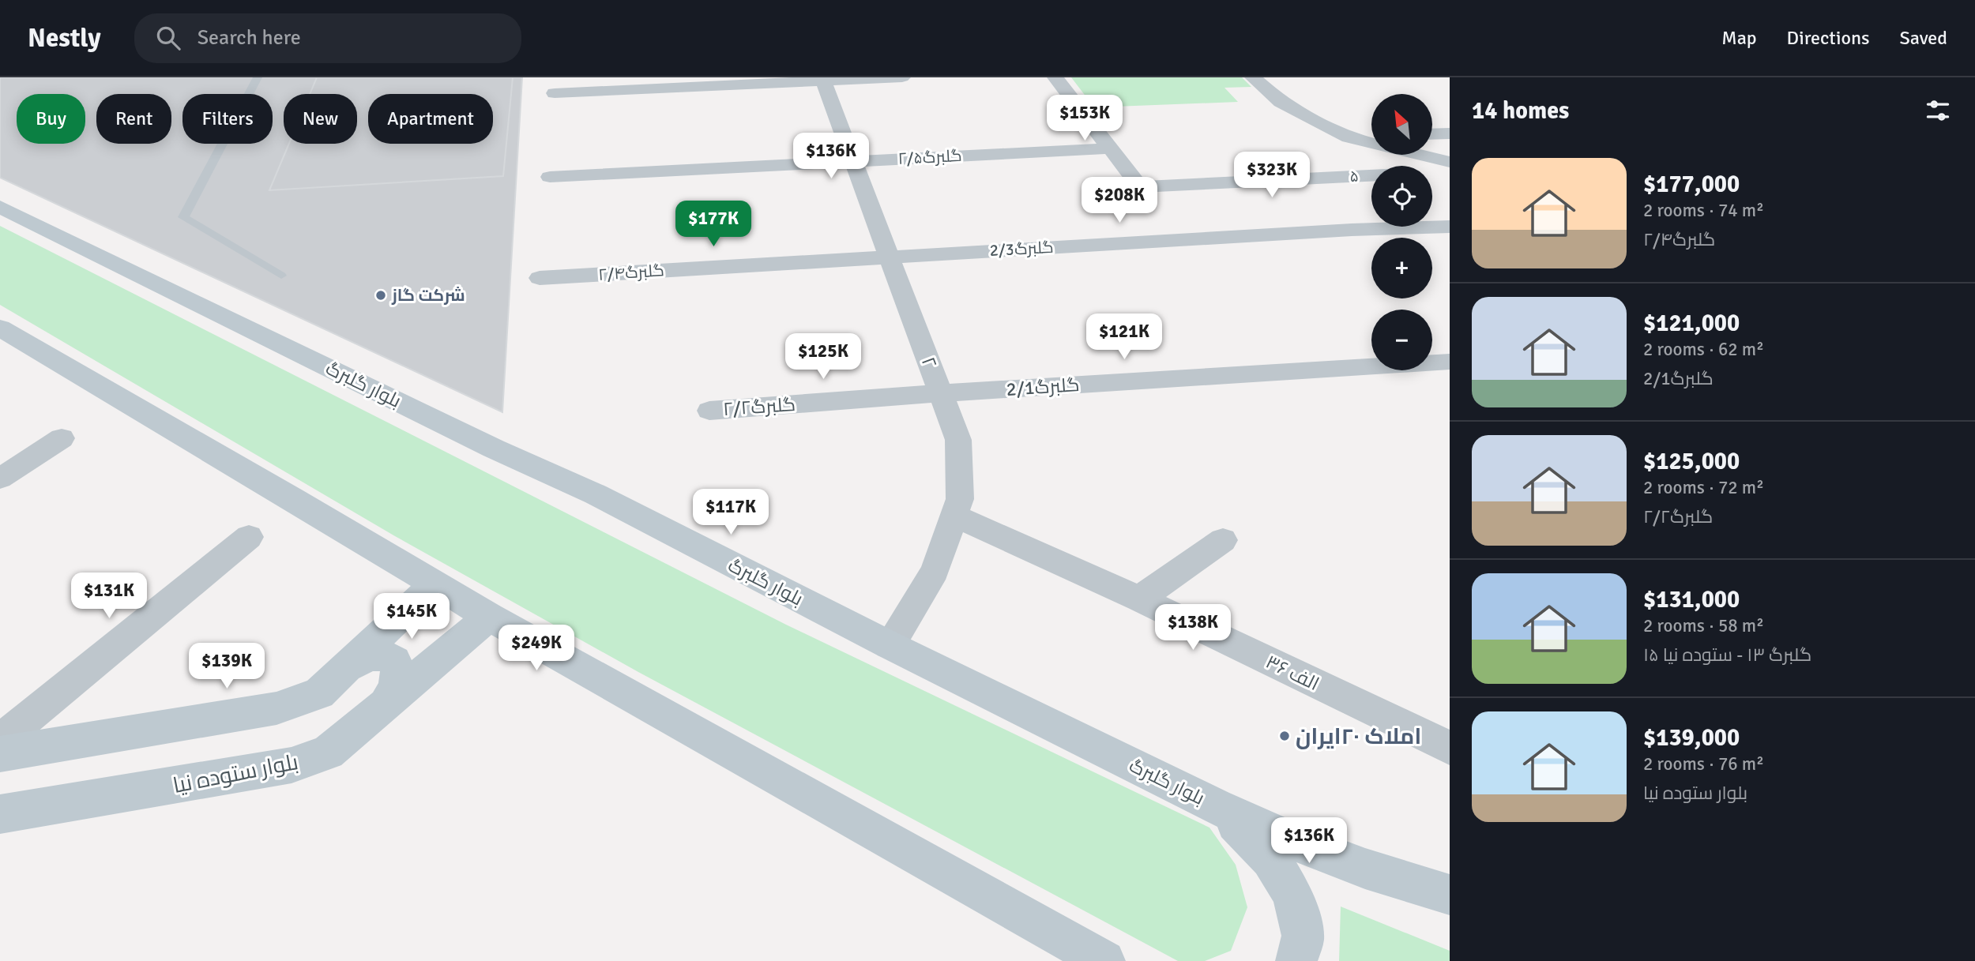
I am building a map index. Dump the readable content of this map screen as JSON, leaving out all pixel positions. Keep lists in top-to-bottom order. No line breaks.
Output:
{"streets":{"street":["گلبرگ۲/۵","۵","2/3گلبرگ","گلبرگ۲/۴","۲","بلوار گلبرگ","2/1گلبرگ","گلبرگ۲/۲","۳۶ الف","بلوار ستوده نیا"]},"crossings":[["گلبرگ۲/۵","۵"],["گلبرگ۲/۵","۲"],["2/3گلبرگ","گلبرگ۲/۴"],["2/3گلبرگ","۲"],["گلبرگ۲/۴","۲"],["۲","بلوار گلبرگ"],["۲","2/1گلبرگ"],["۲","گلبرگ۲/۲"],["۲","۳۶ الف"],["2/1گلبرگ","گلبرگ۲/۲"]],"places":["شرکت گاز","املاک ۲۰ایران"],"north":"top left","page":{"header":"Nestly","search":"Search here","nav":["Map","Directions","Saved"],"heading":"14 homes","map_buttons":["+","−"],"chip":["Buy","Rent","Filters","New","Apartment"],"price":["$153K","$136K","$323K","$208K","$177K","$121K","$125K","$117K","$131K","$145K","$138K","$249K","$139K","$136K"],"list":[{"name":"$177,000","note":"2 rooms · 74 m² · گلبرگ۲/۴"},{"name":"$121,000","note":"2 rooms · 62 m² · 2/1گلبرگ"},{"name":"$125,000","note":"2 rooms · 72 m² · گلبرگ۲/۲"},{"name":"$131,000","note":"2 rooms · 58 m² · گلبرگ ۱۳ - ستوده نیا ۱۵"},{"name":"$139,000","note":"2 rooms · 76 m² · بلوار ستوده نیا"}]}}
